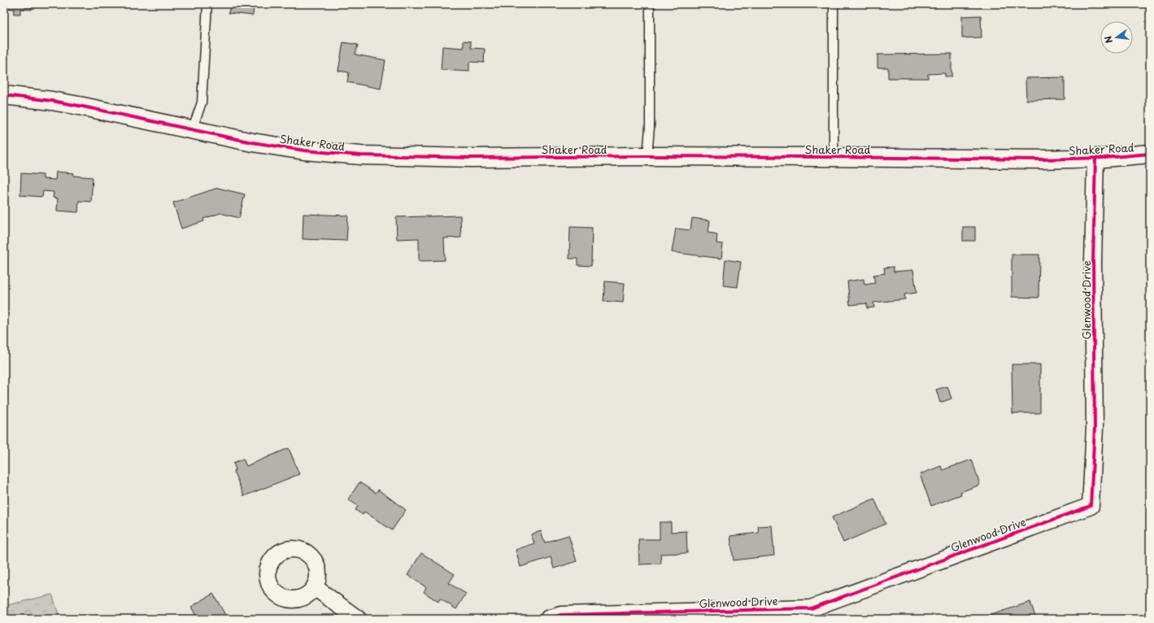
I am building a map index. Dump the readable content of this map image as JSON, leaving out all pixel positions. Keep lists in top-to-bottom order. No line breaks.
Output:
{"streets":{"street":["Shaker Road","Glenwood Drive"]},"crossings":[["Shaker Road","Glenwood Drive"]],"north":"left"}
